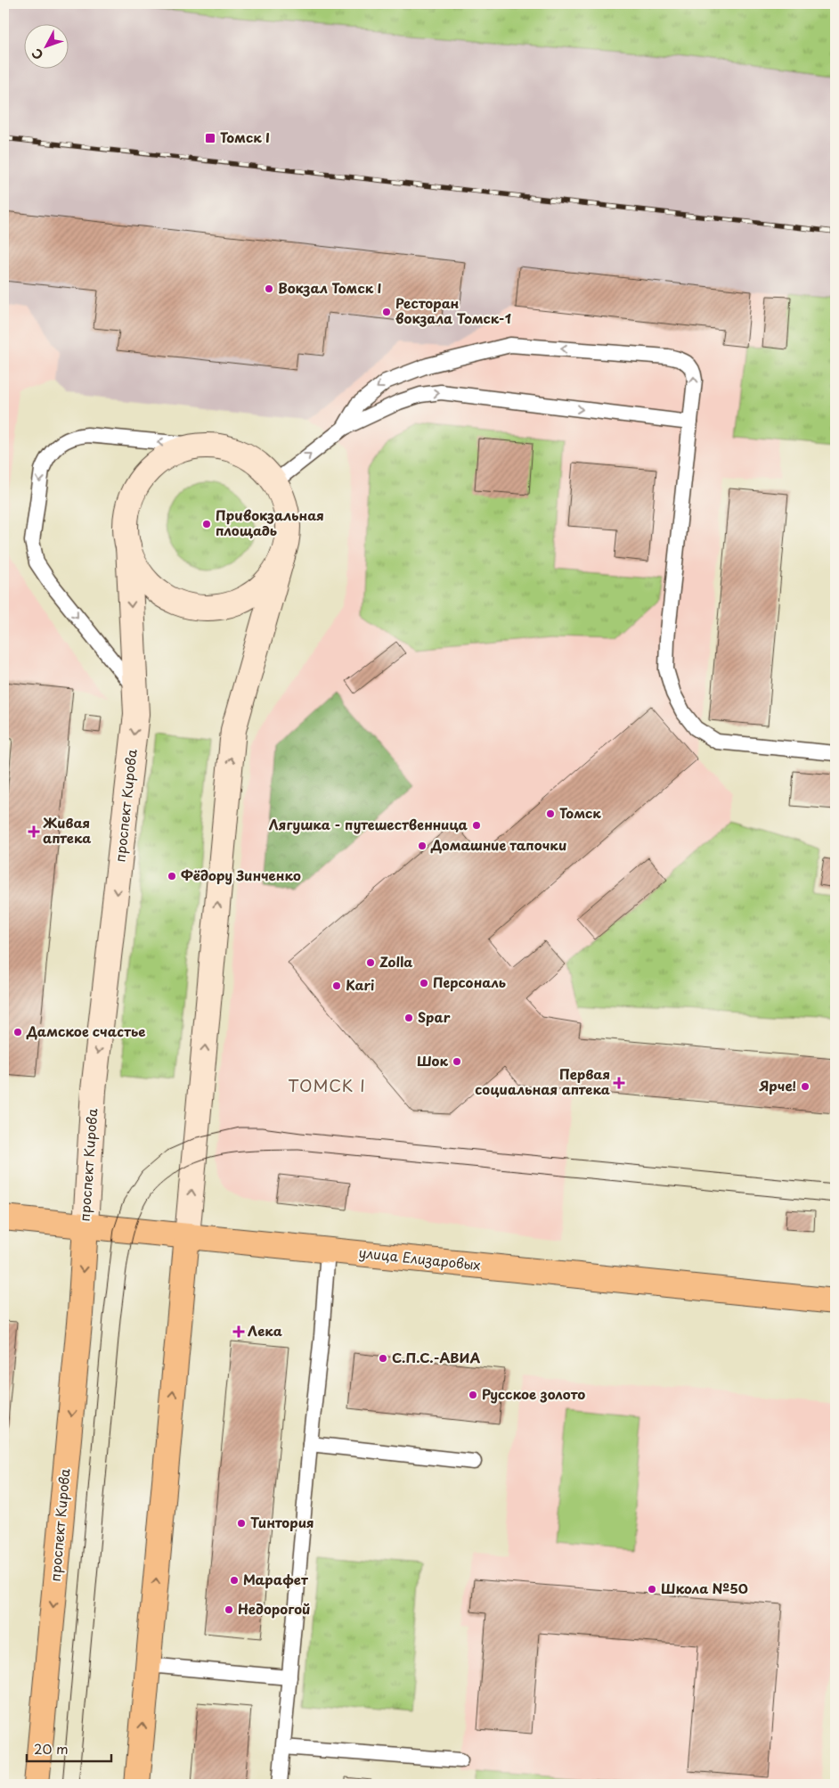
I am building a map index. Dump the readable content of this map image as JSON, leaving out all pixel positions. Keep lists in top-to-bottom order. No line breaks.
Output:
{"streets":{"main road":["проспект Кирова","улица Елизаровых"]},"crossings":[["проспект Кирова","улица Елизаровых"]],"districts":["ТОМСК I"],"places":{"transit":["Томск I"],"other":["Вокзал Томск I","Ресторан вокзала Томск-1","Привокзальная площадь","Томск","Лягушка - путешественница","Домашние тапочки","Фёдору Зинченко","Zolla","Персональ","Kari","Spar","Дамское счастье","Шок","Ярче!","С.П.С.-АВИА","Русское золото","Тинтория","Марафет","Школа №50","Недорогой"],"health":["Живая аптека","Первая социальная аптека","Лека"]},"scale_bar":"20 m","north":"bottom left"}
